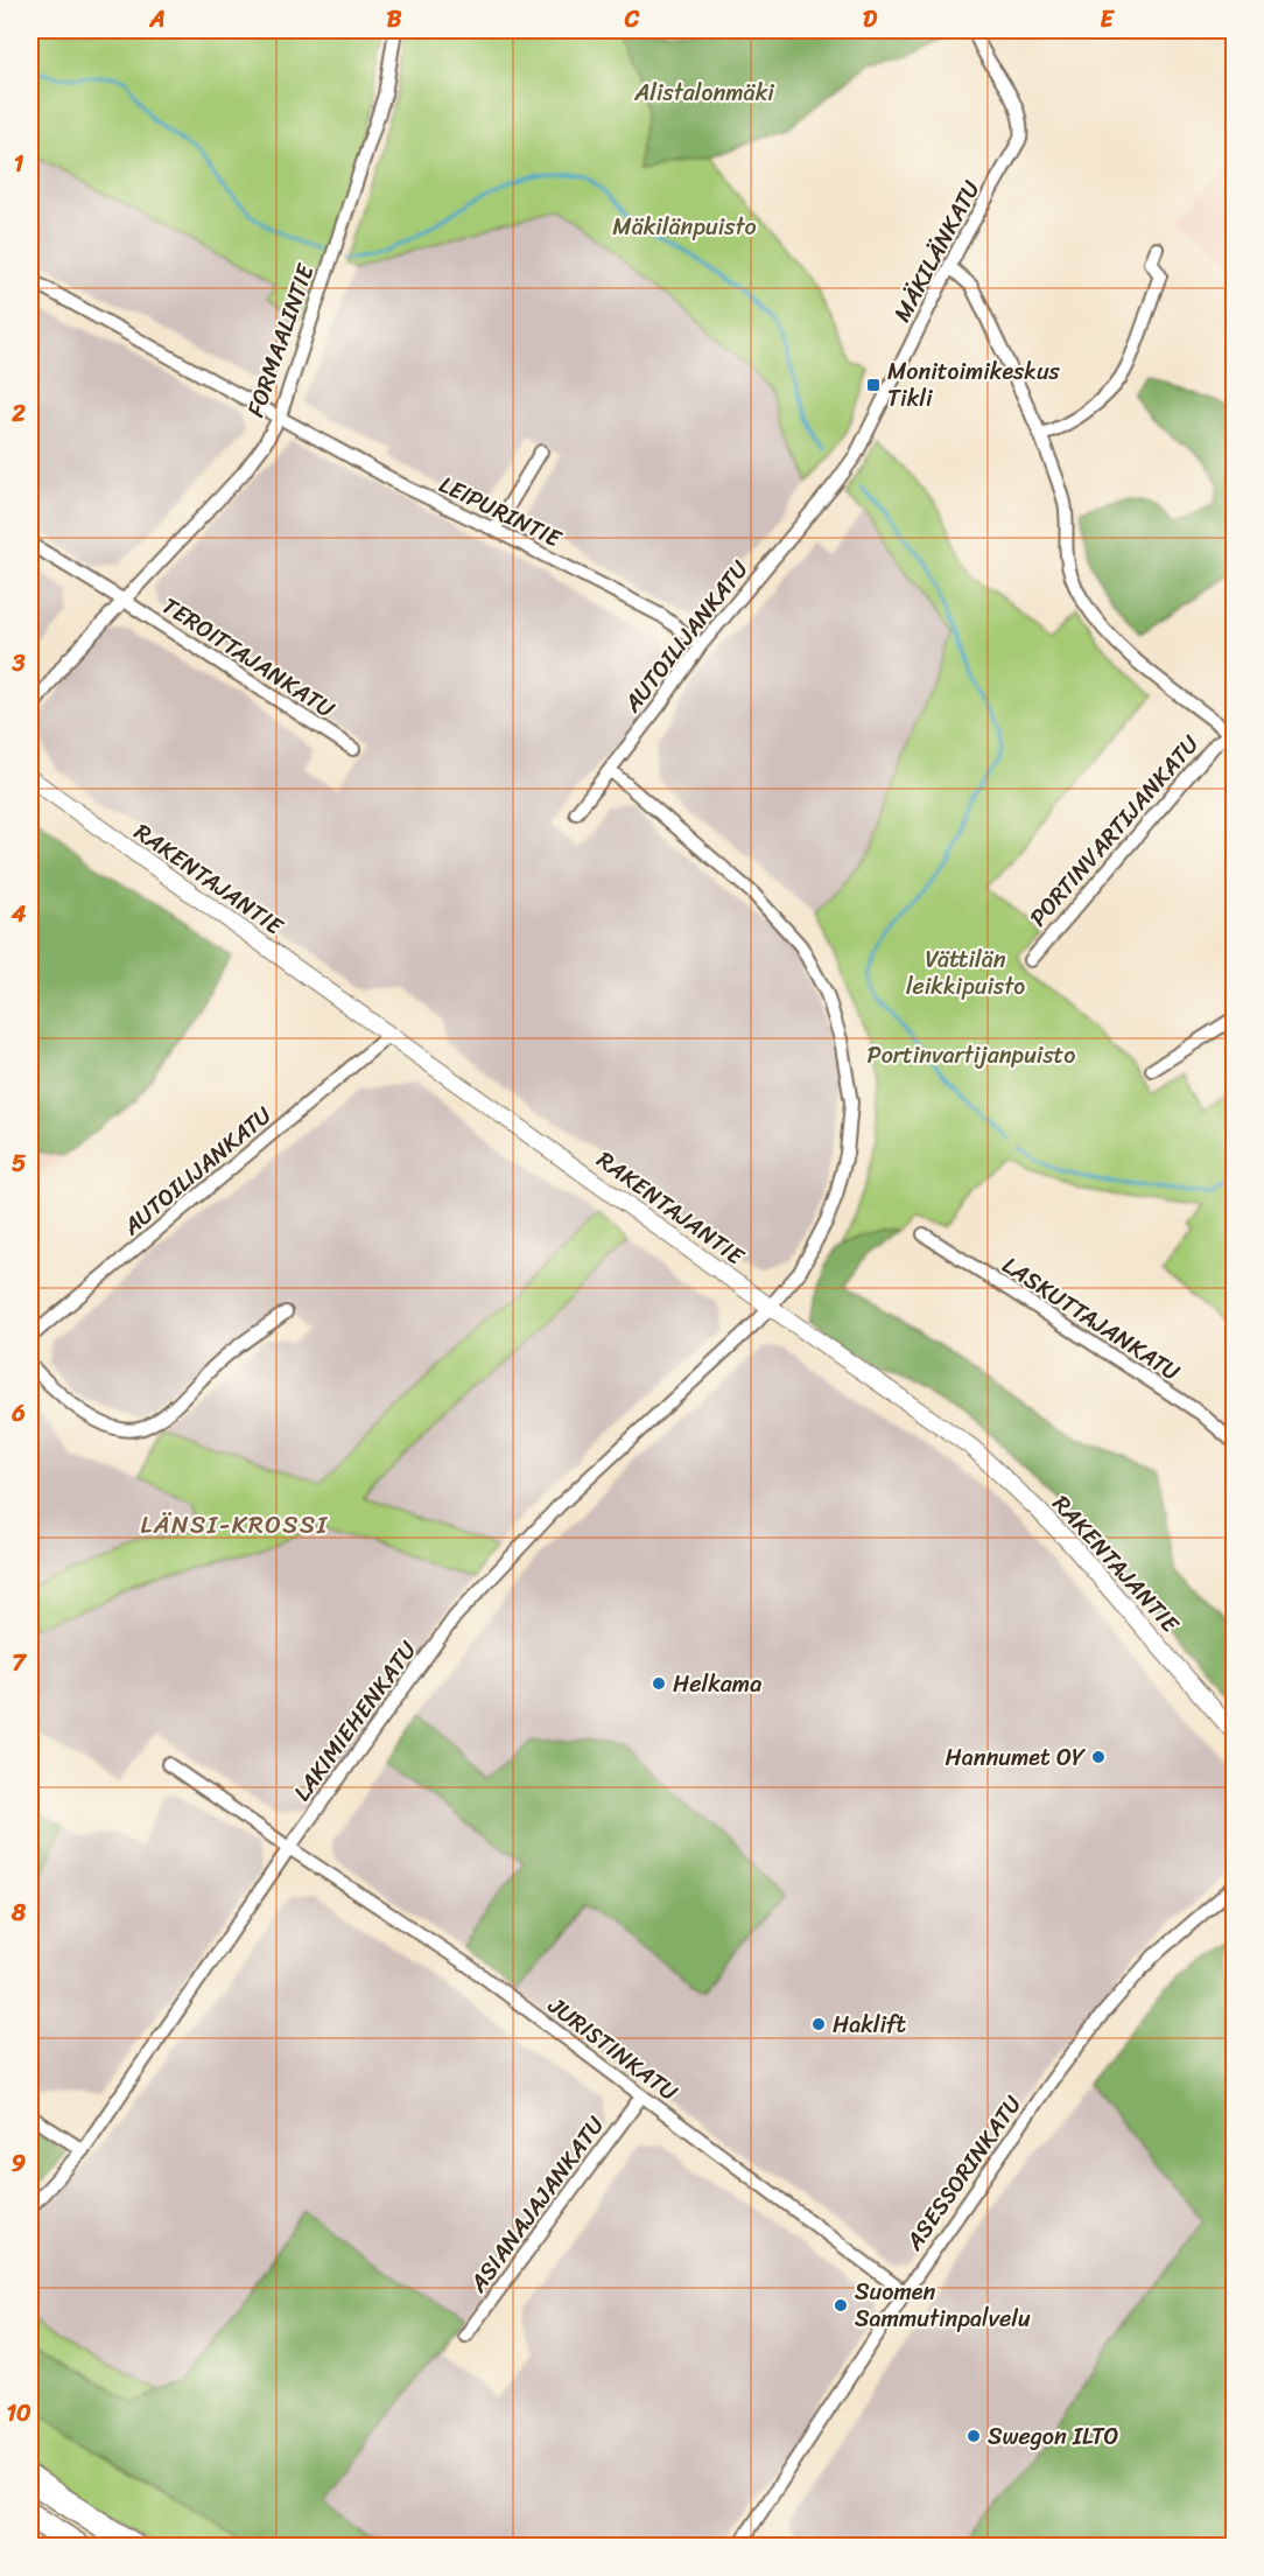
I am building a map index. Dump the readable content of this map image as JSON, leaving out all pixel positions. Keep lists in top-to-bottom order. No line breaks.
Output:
{"streets":{"street":["MÄKILÄNKATU","FORMAALINTIE","LEIPURINTIE","AUTOILIJANKATU","TEROITTAJANKATU","PORTINVARTIJANKATU","RAKENTAJANTIE","LASKUTTAJANKATU","LAKIMIEHENKATU","JURISTINKATU","ASESSORINKATU","ASIANAJAJANKATU"]},"crossings":[["MÄKILÄNKATU","AUTOILIJANKATU"],["FORMAALINTIE","LEIPURINTIE"],["FORMAALINTIE","TEROITTAJANKATU"],["LEIPURINTIE","AUTOILIJANKATU"],["AUTOILIJANKATU","RAKENTAJANTIE"],["AUTOILIJANKATU","LAKIMIEHENKATU"],["RAKENTAJANTIE","LAKIMIEHENKATU"],["LAKIMIEHENKATU","JURISTINKATU"],["JURISTINKATU","ASESSORINKATU"],["JURISTINKATU","ASIANAJAJANKATU"]],"districts":["LÄNSI-KROSSI"],"parks":["Alistalonmäki","Mäkilänpuisto","Vättilän leikkipuisto","Portinvartijanpuisto"],"places":{"transit":["Monitoimikeskus Tikli"],"other":["Helkama","Hannumet OY","Haklift","Suomen Sammutinpalvelu","Swegon ILTO"]},"grid":{"columns":["A","B","C","D","E"],"rows":["1","2","3","4","5","6","7","8","9","10"]}}
